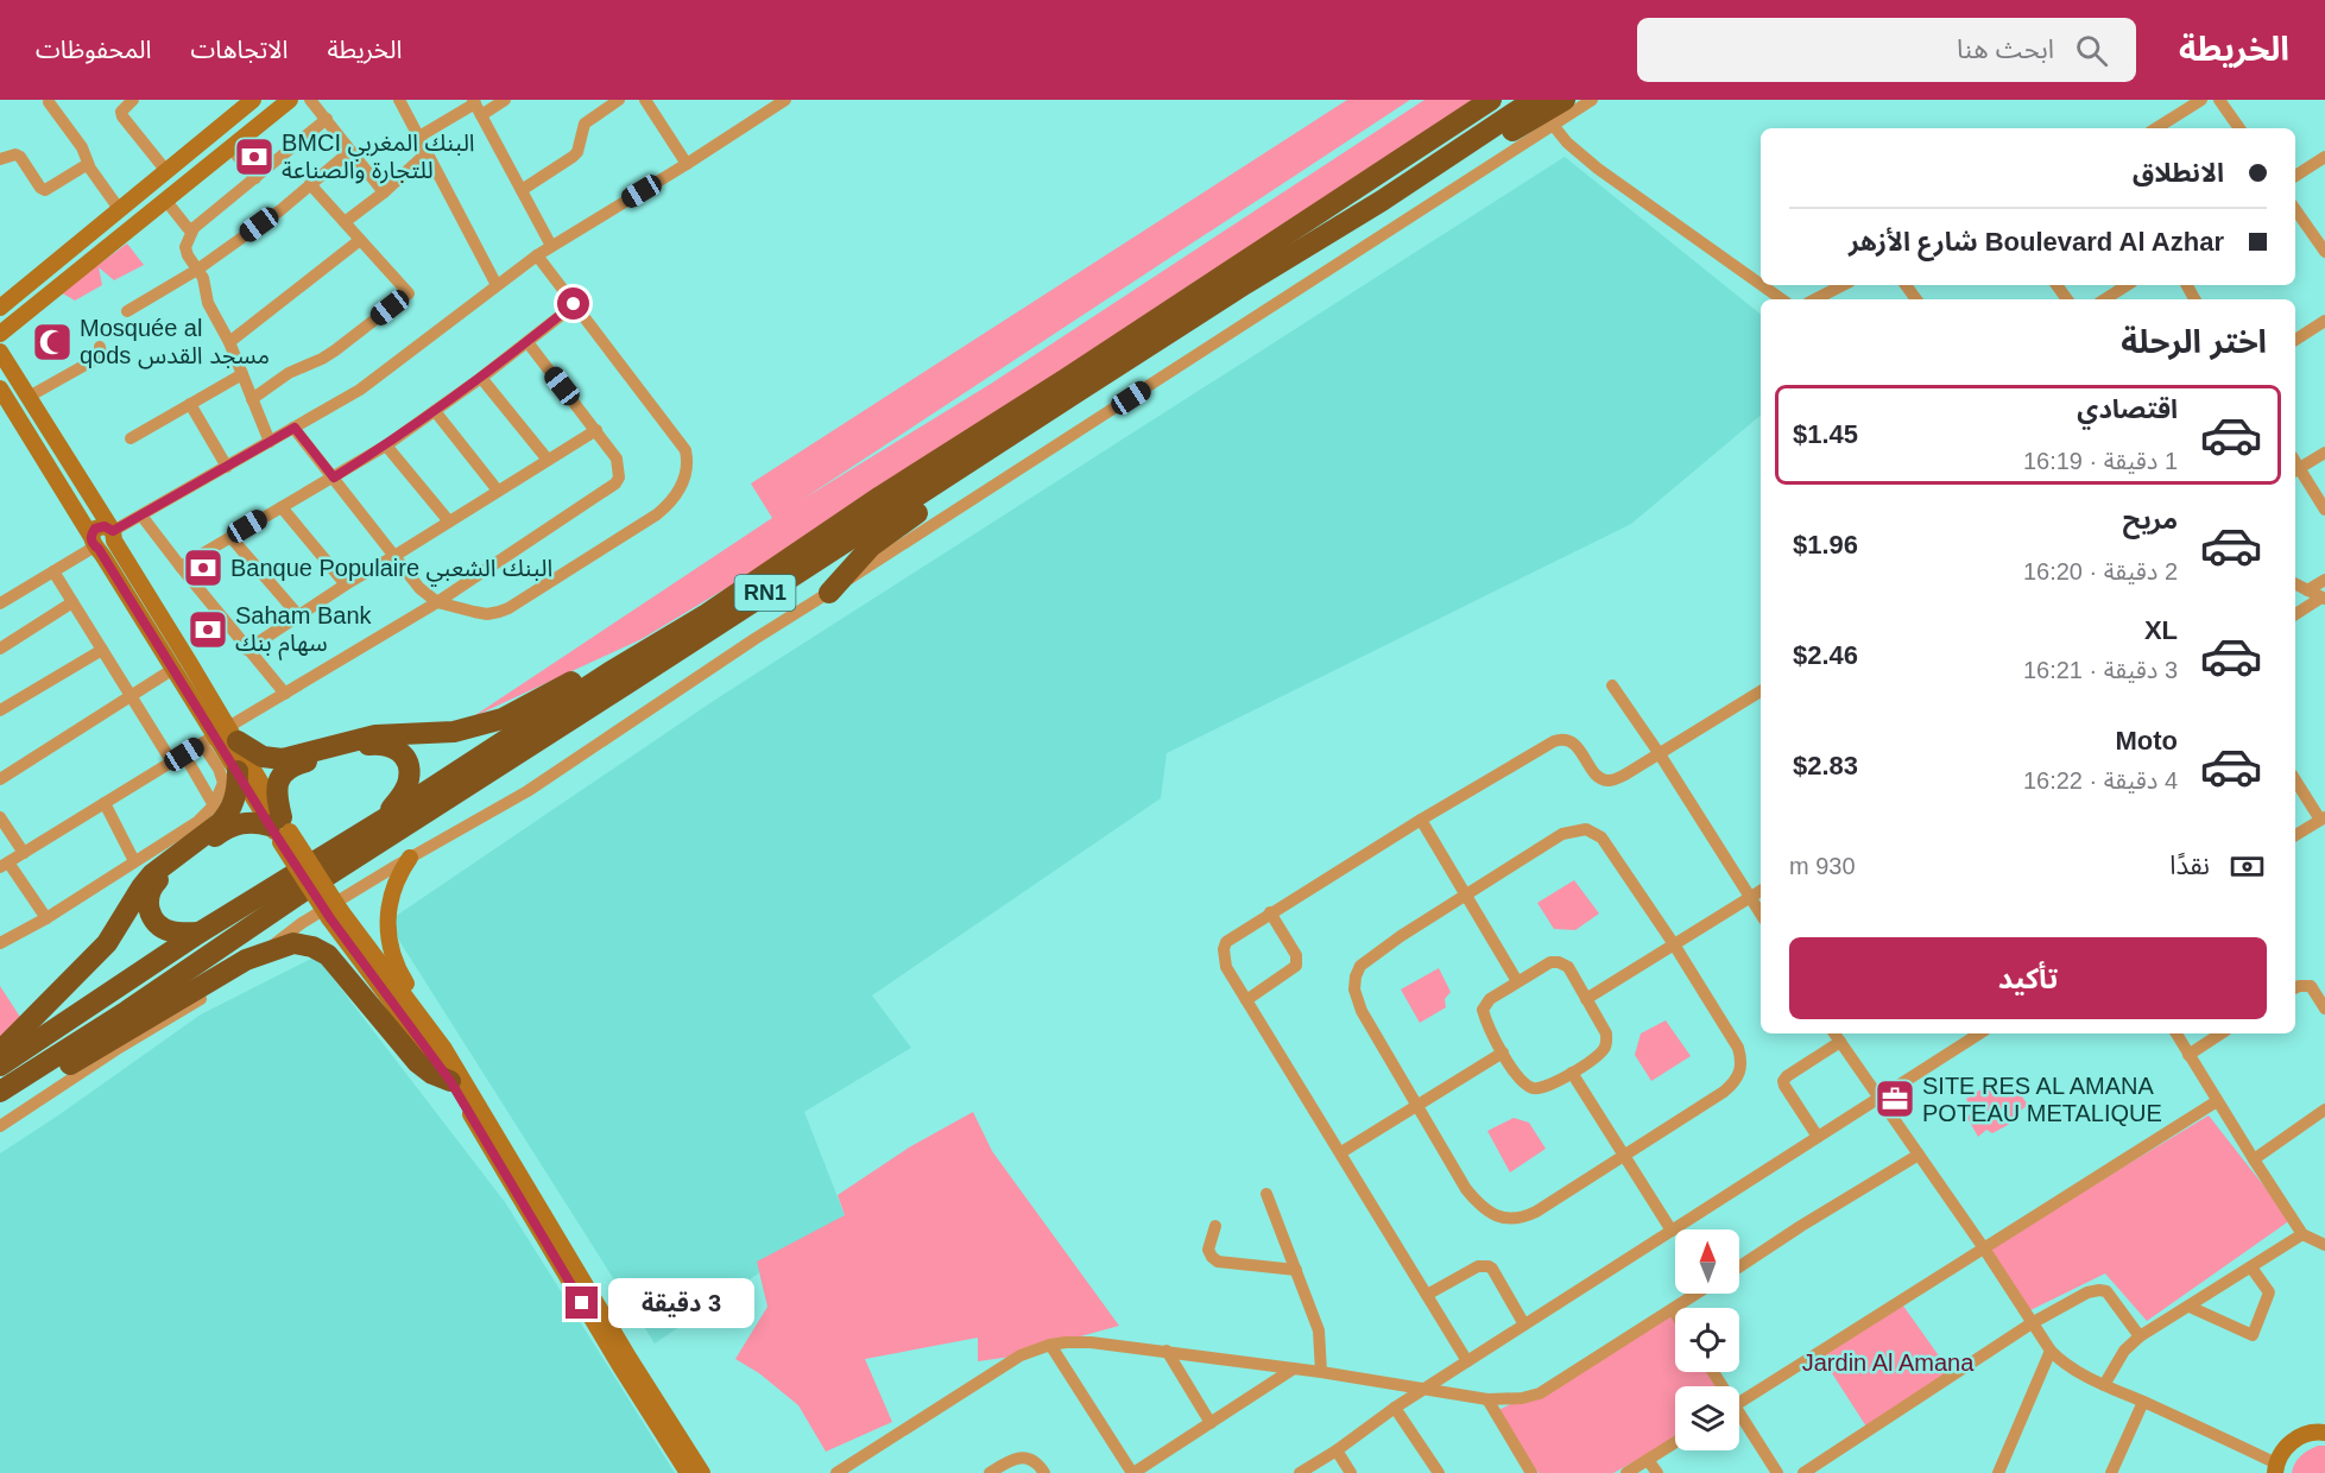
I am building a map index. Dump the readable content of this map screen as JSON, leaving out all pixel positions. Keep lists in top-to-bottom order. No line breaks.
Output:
{"streets":{"highway":["RN1"]},"parks":["Jardin Al Amana"],"places":{"bank":["BMCI البنك المغربي للتجارة والصناعة","Banque Populaire البنك الشعبي","Saham Bank سهام بنك"],"mosque":["Mosquée al qods مسجد القدس"],"office":["SITE RES AL AMANA POTEAU METALIQUE"]},"north":"top","page":{"header":"الخريطة","search":"ابحث هنا","nav":["الخريطة","الاتجاهات","المحفوظات"],"banner":["الانطلاق","Boulevard Al Azhar شارع الأزهر"],"heading":"اختر الرحلة","list":[{"name":"اقتصادي","note":"1 دقيقة · 16:19","value":"$1.45"},{"name":"مريح","note":"2 دقيقة · 16:20","value":"$1.96"},{"name":"XL","note":"3 دقيقة · 16:21","value":"$2.46"},{"name":"Moto","note":"4 دقيقة · 16:22","value":"$2.83"}],"pay":["نقدًا","930 m"],"buttons":"تأكيد","bubble":"3 دقيقة"}}
